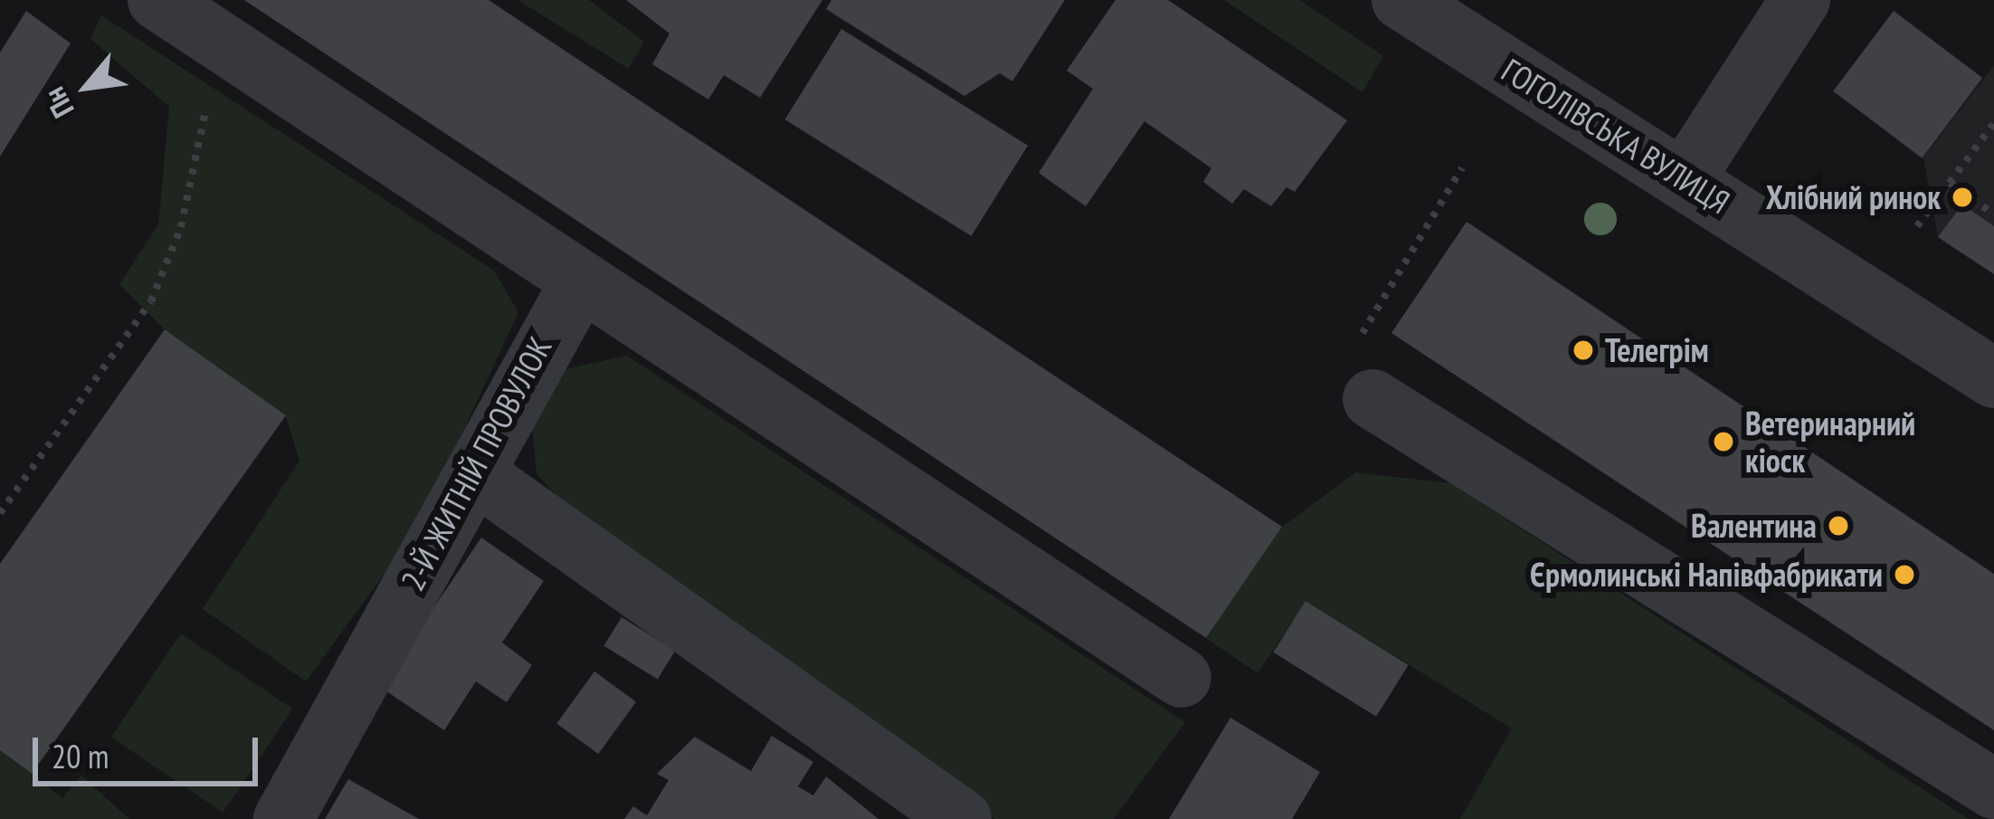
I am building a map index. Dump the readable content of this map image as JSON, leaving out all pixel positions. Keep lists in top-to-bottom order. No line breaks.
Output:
{"streets":{"street":["ГОГОЛІВСЬКА ВУЛИЦЯ","2-Й ЖИТНІЙ ПРОВУЛОК"]},"places":["Хлібний ринок","Телегрім","Ветеринарний кіоск","Валентина","Єрмолинські Напівфабрикати"],"scale_bar":"20 m","north":"bottom left"}
